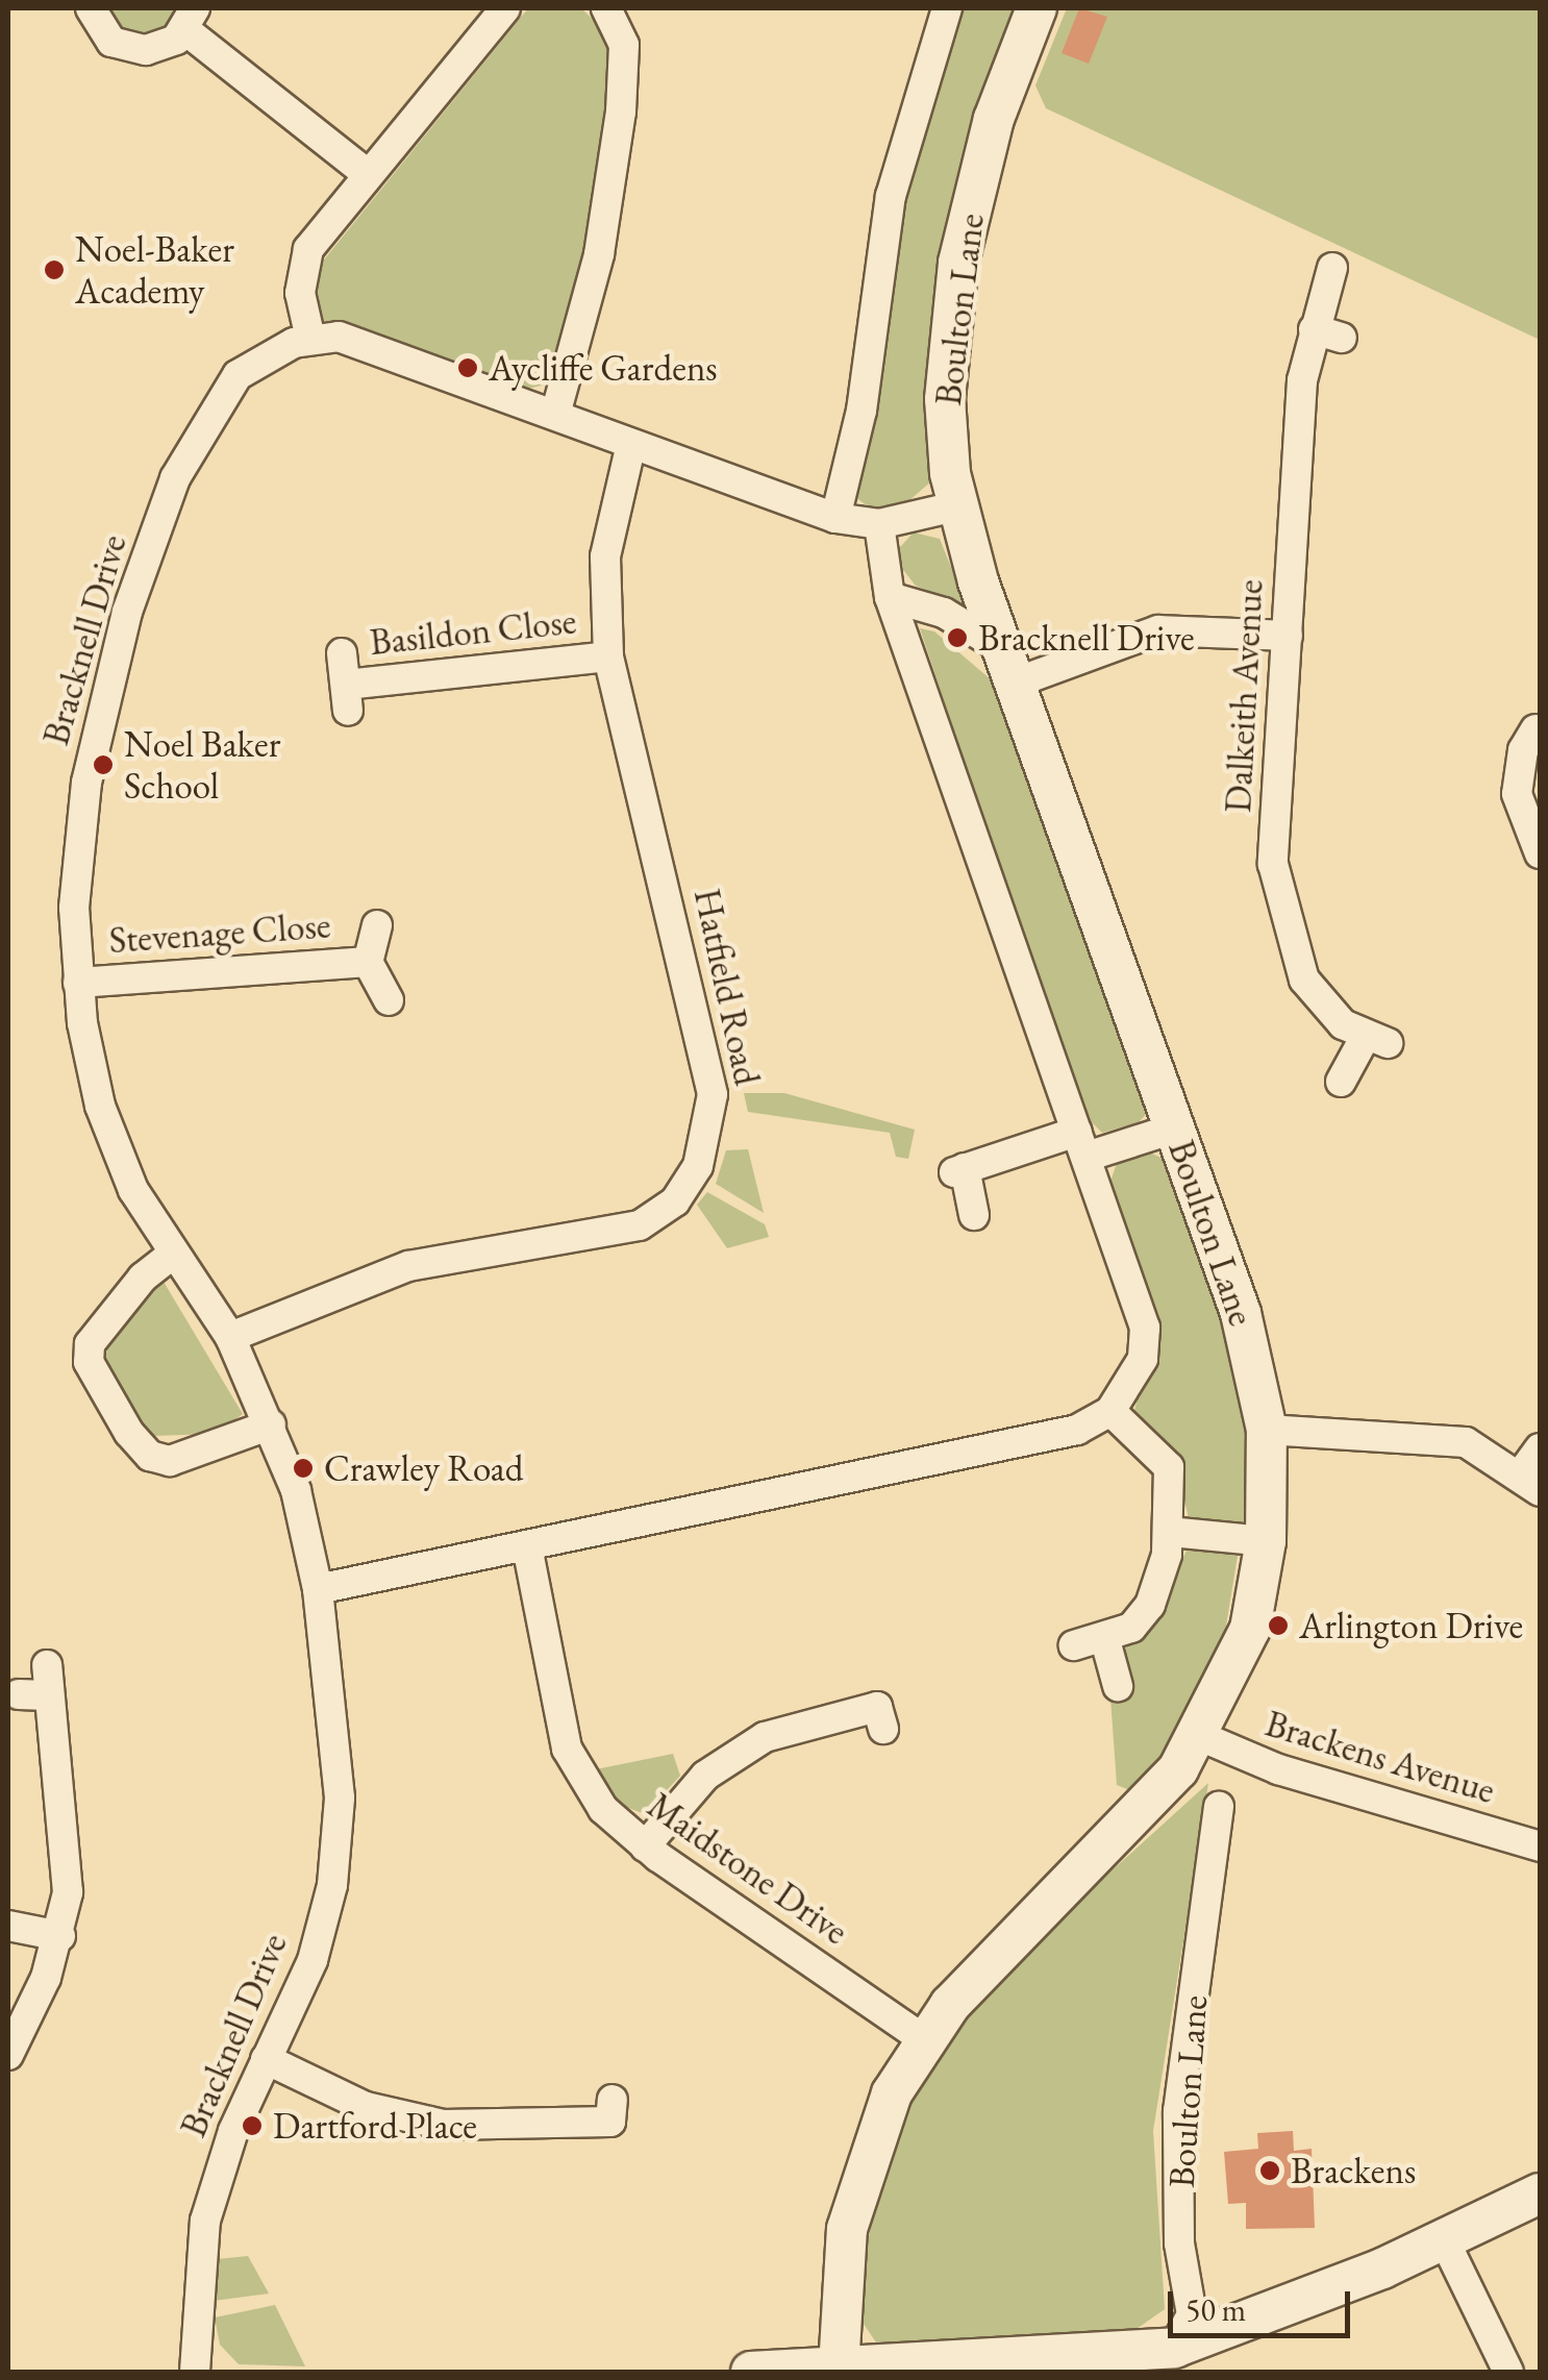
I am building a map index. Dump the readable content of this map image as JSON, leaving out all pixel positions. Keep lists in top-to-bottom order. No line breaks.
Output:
{"streets":{"street":["Boulton Lane","Basildon Close","Bracknell Drive","Dalkeith Avenue","Stevenage Close","Hatfield Road","Brackens Avenue","Maidstone Drive"]},"crossings":[["Boulton Lane","Brackens Avenue"],["Boulton Lane","Maidstone Drive"],["Basildon Close","Hatfield Road"],["Bracknell Drive","Stevenage Close"],["Bracknell Drive","Hatfield Road"]],"places":["Noel-Baker Academy","Aycliffe Gardens","Bracknell Drive","Noel Baker School","Crawley Road","Arlington Drive","Dartford Place","Brackens"],"scale_bar":"50 m"}
